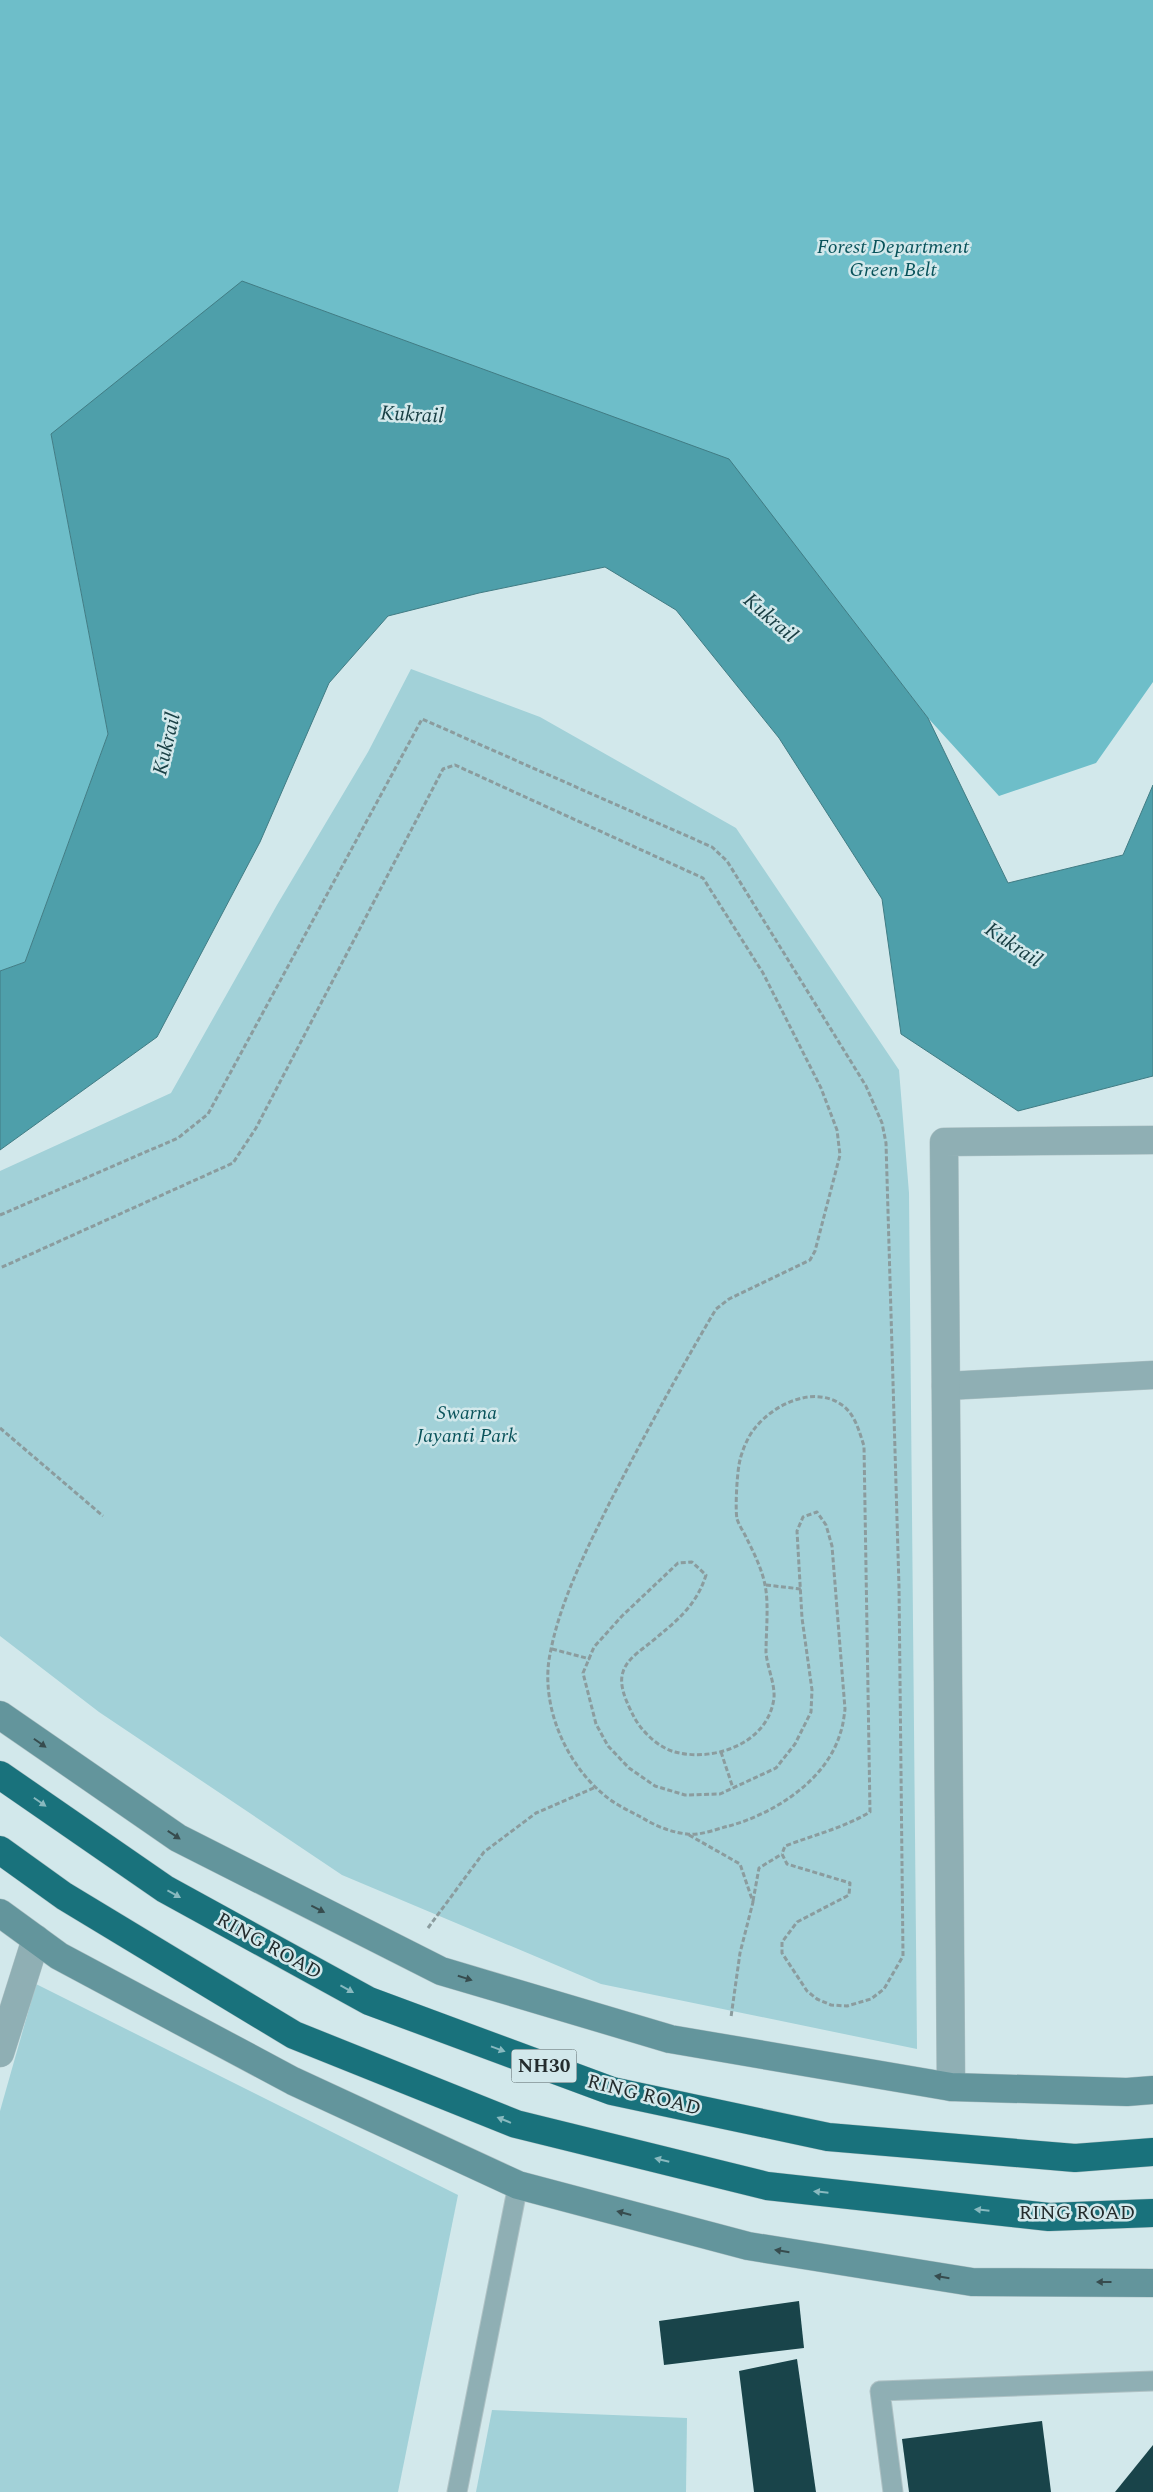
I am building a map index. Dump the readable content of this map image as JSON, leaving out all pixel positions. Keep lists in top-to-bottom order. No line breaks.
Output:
{"streets":{"highway":["RING ROAD","NH30"]},"water":["Kukrail"],"parks":["Forest Department Green Belt","Swarna Jayanti Park"]}
